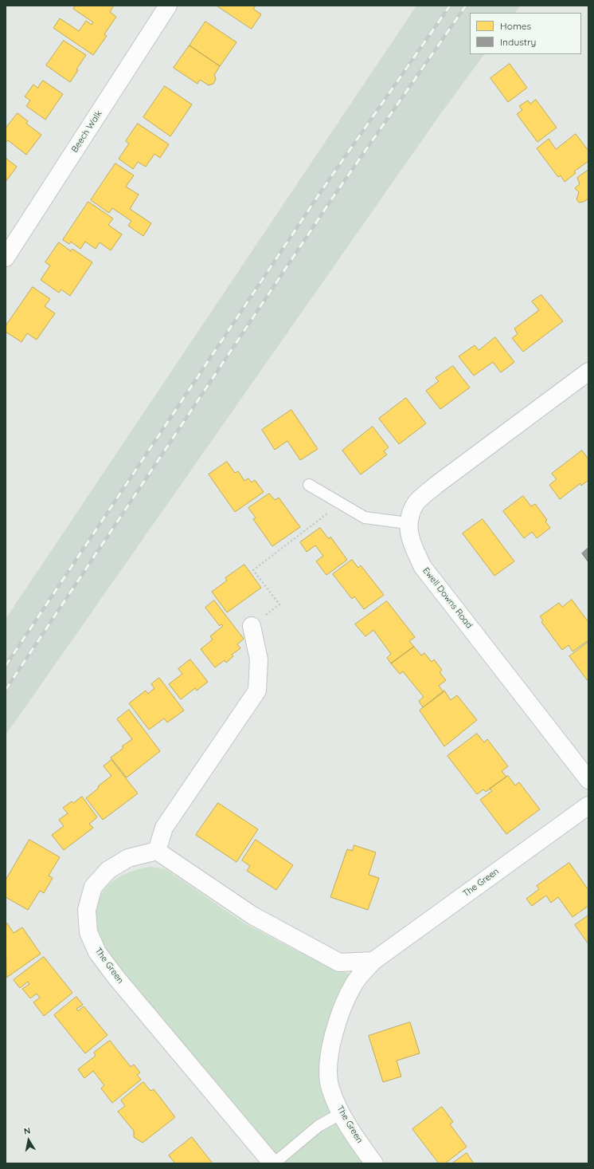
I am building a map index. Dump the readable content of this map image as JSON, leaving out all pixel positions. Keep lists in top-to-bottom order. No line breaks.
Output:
{"streets":{"street":["Beech Walk","Ewell Downs Road","The Green"]},"legend":["Homes","Industry"],"north":"top"}
